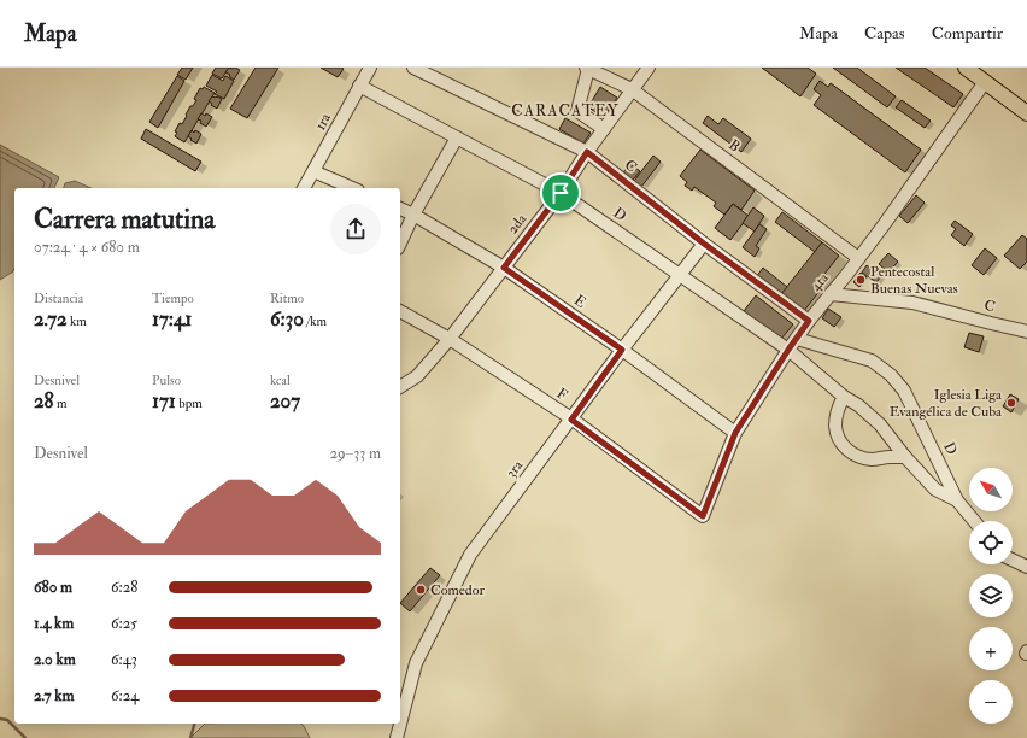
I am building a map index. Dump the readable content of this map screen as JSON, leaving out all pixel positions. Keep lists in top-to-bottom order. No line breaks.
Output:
{"streets":{"street":["1ra","B","C","D","2da","4ta","E","F","3ra"]},"crossings":[["1ra","D"],["B","2da"],["B","4ta"],["C","2da"],["C","4ta"],["C","3ra"],["D","2da"],["D","4ta"],["D","3ra"],["2da","E"],["2da","F"],["4ta","E"],["4ta","F"],["E","3ra"],["F","3ra"]],"districts":["CARACATEY"],"places":["Pentecostal Buenas Nuevas","Iglesia Liga Evangélica de Cuba","Comedor"],"north":"top left","page":{"header":"Mapa","nav":["Mapa","Capas","Compartir"],"heading":["Carrera matutina","07:24 · 4 × 680 m"],"stats":[["Distancia","2.72 km"],["Tiempo","17:41"],["Ritmo","6:30 /km"],["Desnivel","28 m"],["Pulso","171 bpm"],["kcal","207"]],"chart":["Desnivel","29–33 m"],"map_buttons":["+","−"],"list":[{"name":"680 m","note":"6:28"},{"name":"1.4 km","note":"6:25"},{"name":"2.0 km","note":"6:43"},{"name":"2.7 km","note":"6:24"}]}}
